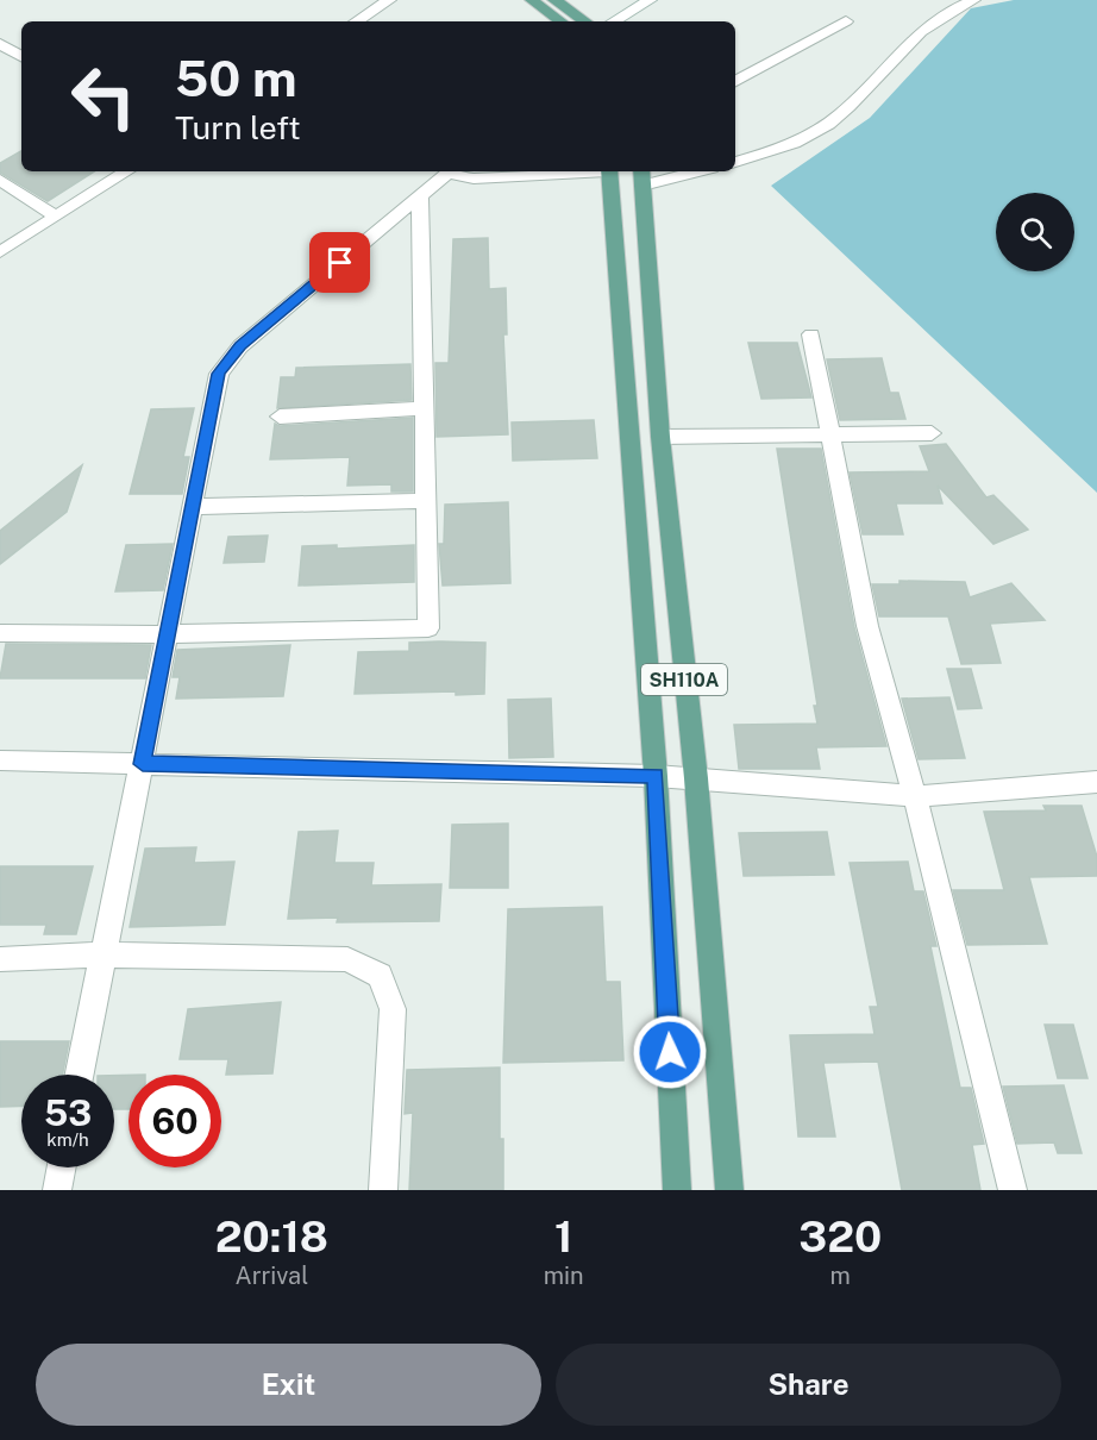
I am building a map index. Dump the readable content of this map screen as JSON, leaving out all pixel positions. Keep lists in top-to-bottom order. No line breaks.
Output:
{"streets":{"main road":["SH110A"]},"page":{"turn":["50 m","Turn left"],"speed":"53 km/h","limit":"60","eta":["20:18","Arrival","1","min","320","m"],"buttons":["Exit","Share"]}}
